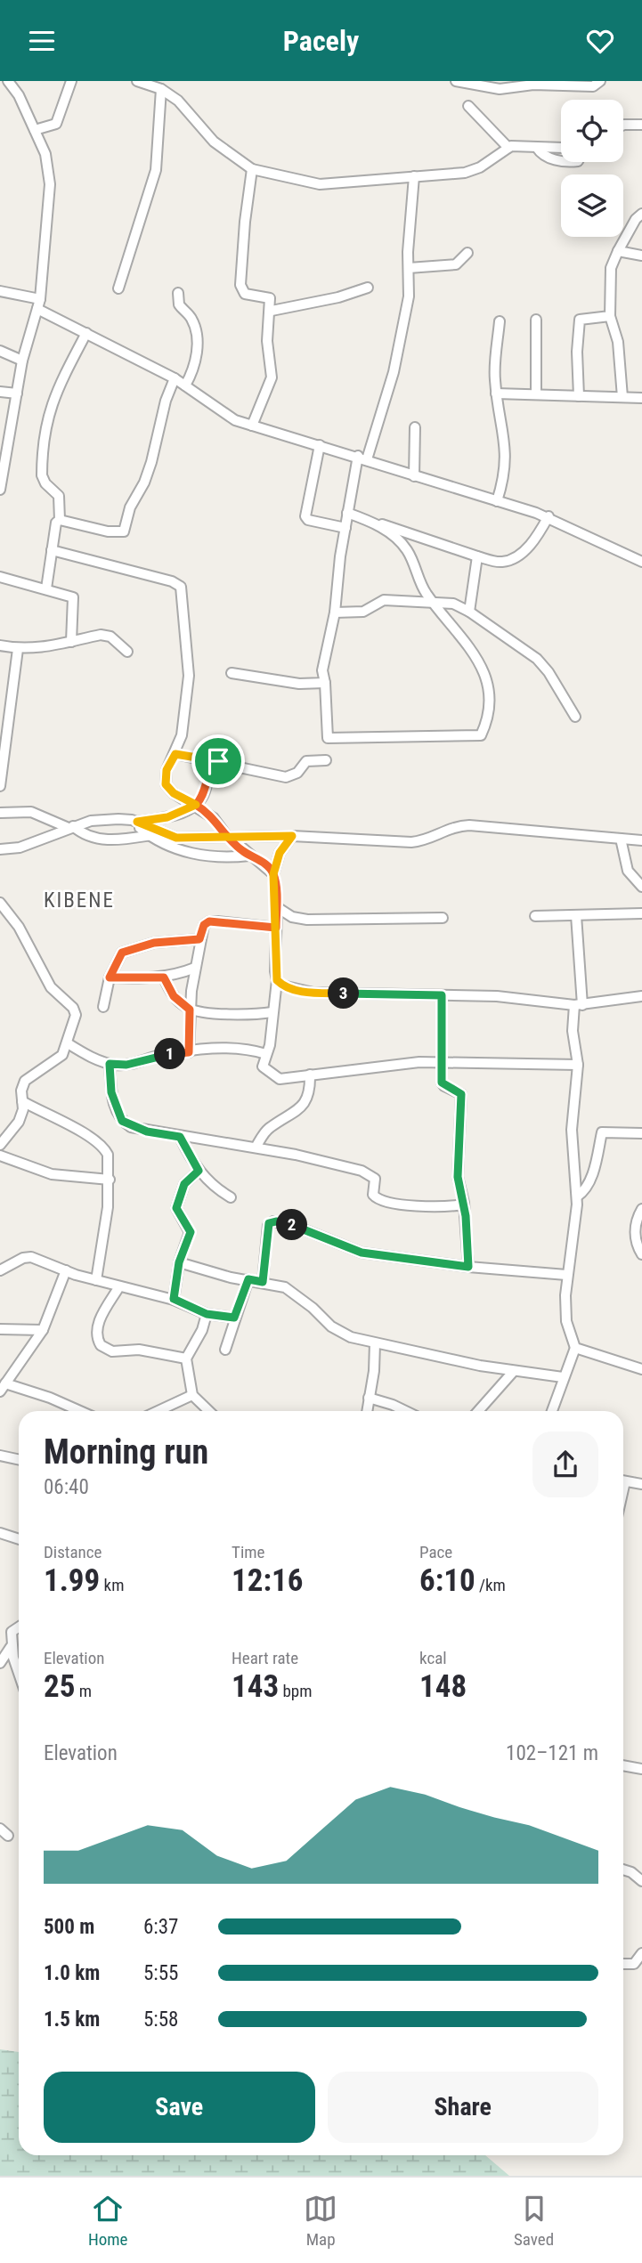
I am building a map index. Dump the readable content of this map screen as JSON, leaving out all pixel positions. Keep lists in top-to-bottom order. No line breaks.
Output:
{"districts":["KIBENE"],"page":{"header":"Pacely","pins":["3","1","2"],"heading":["Morning run","06:40"],"stats":[["Distance","1.99 km"],["Time","12:16"],["Pace","6:10 /km"],["Elevation","25 m"],["Heart rate","143 bpm"],["kcal","148"]],"chart":["Elevation","102–121 m"],"list":[{"name":"500 m","note":"6:37"},{"name":"1.0 km","note":"5:55"},{"name":"1.5 km","note":"5:58"}],"buttons":["Save","Share"],"tabs":["Home","Map","Saved"]}}
